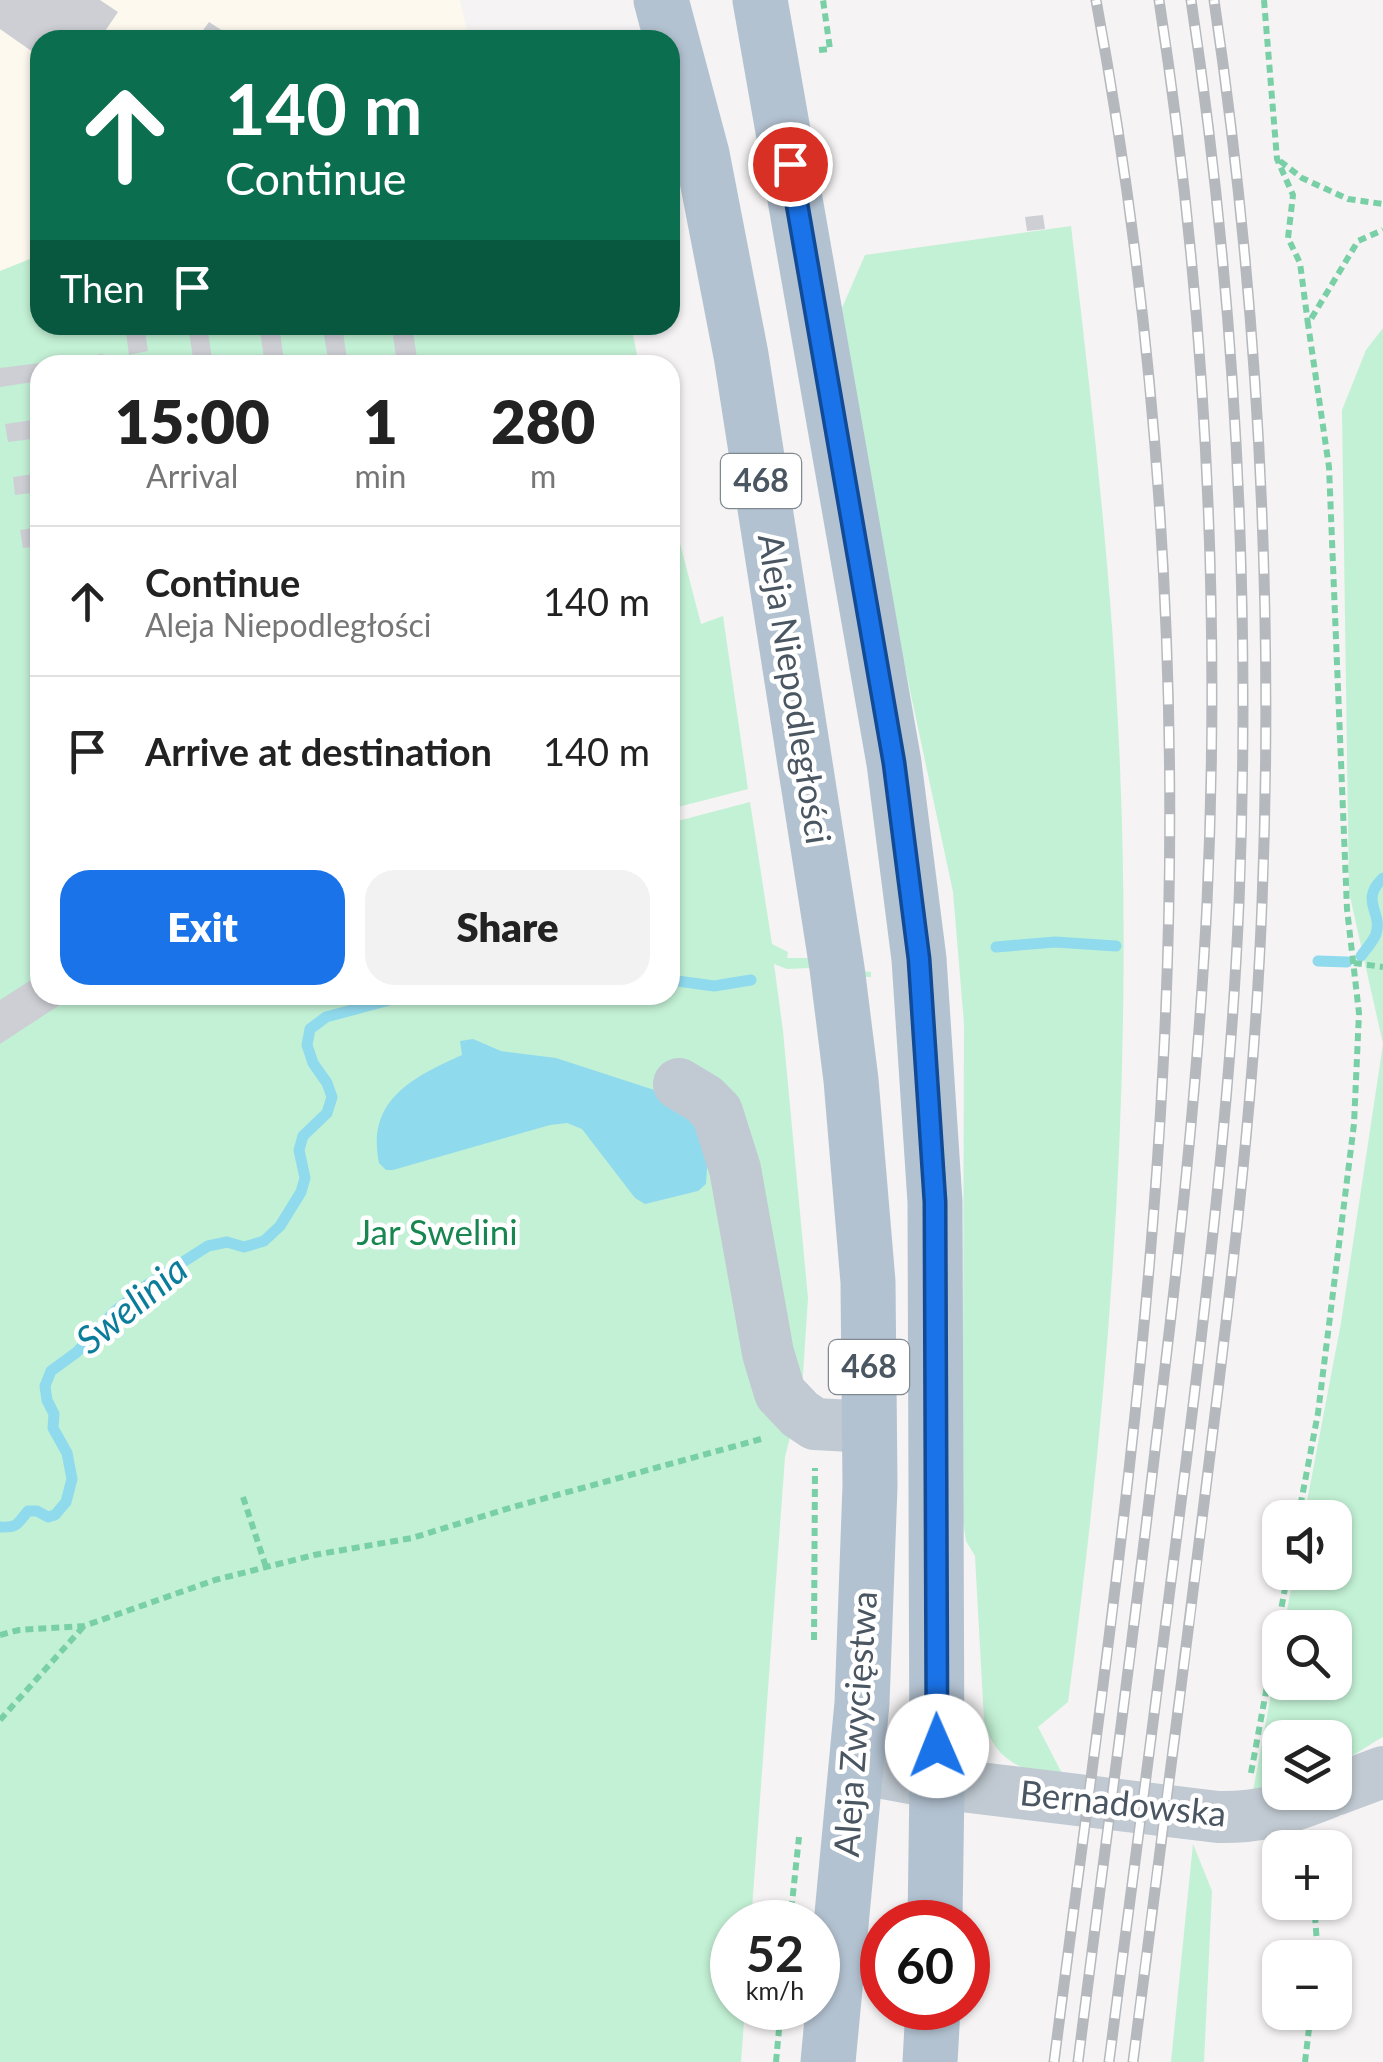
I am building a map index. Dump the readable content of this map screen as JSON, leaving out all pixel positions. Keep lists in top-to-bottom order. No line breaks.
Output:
{"streets":{"main road":["468","Aleja Niepodległości","Aleja Zwycięstwa"],"street":["Bernadowska"]},"crossings":[["Aleja Niepodległości","Aleja Zwycięstwa"],["Aleja Zwycięstwa","Bernadowska"]],"water":["Swelinia"],"parks":["Jar Swelini"],"page":{"turn":["140 m","Continue"],"then":"Then","eta":["15:00","Arrival","1","min","280","m"],"list":[{"name":"Continue","note":"Aleja Niepodległości","value":"140 m"},{"name":"Arrive at destination","value":"140 m"}],"buttons":["Exit","Share"],"map_buttons":["+","−"],"speed":"52 km/h","limit":"60"}}
